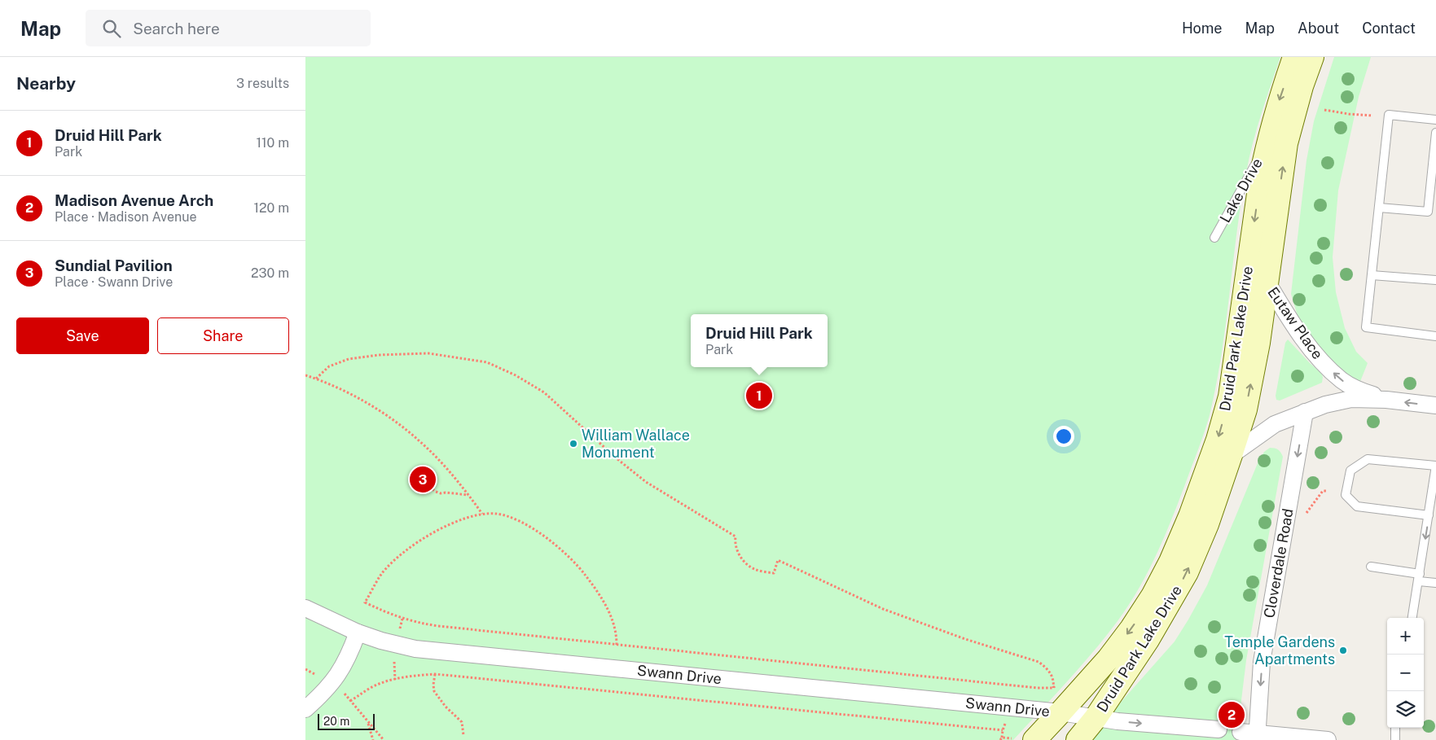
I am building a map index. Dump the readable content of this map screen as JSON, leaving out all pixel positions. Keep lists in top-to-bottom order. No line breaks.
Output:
{"streets":{"main road":["Druid Park Lake Drive"],"street":["Eutaw Place","Cloverdale Road","Swann Drive"],"lane":["Lake Drive"]},"crossings":[["Lake Drive","Druid Park Lake Drive"],["Eutaw Place","Druid Park Lake Drive"],["Eutaw Place","Cloverdale Road"],["Druid Park Lake Drive","Swann Drive"]],"one_way":["Eutaw Place","Cloverdale Road"],"places":["William Wallace Monument","Temple Gardens Apartments"],"scale_bar":"20 m","page":{"header":"Map","search":"Search here","nav":["Home","Map","About","Contact"],"heading":["Nearby","3 results"],"list":[{"mark":"1","name":"Druid Hill Park","note":"Park","value":"110 m"},{"mark":"2","name":"Madison Avenue Arch","note":"Place · Madison Avenue","value":"120 m"},{"mark":"3","name":"Sundial Pavilion","note":"Place · Swann Drive","value":"230 m"}],"buttons":["Save","Share"],"popup":["Druid Hill Park","Park"],"pins":["1","3","2"],"map_buttons":["+","−"],"scale":"20 m"}}
